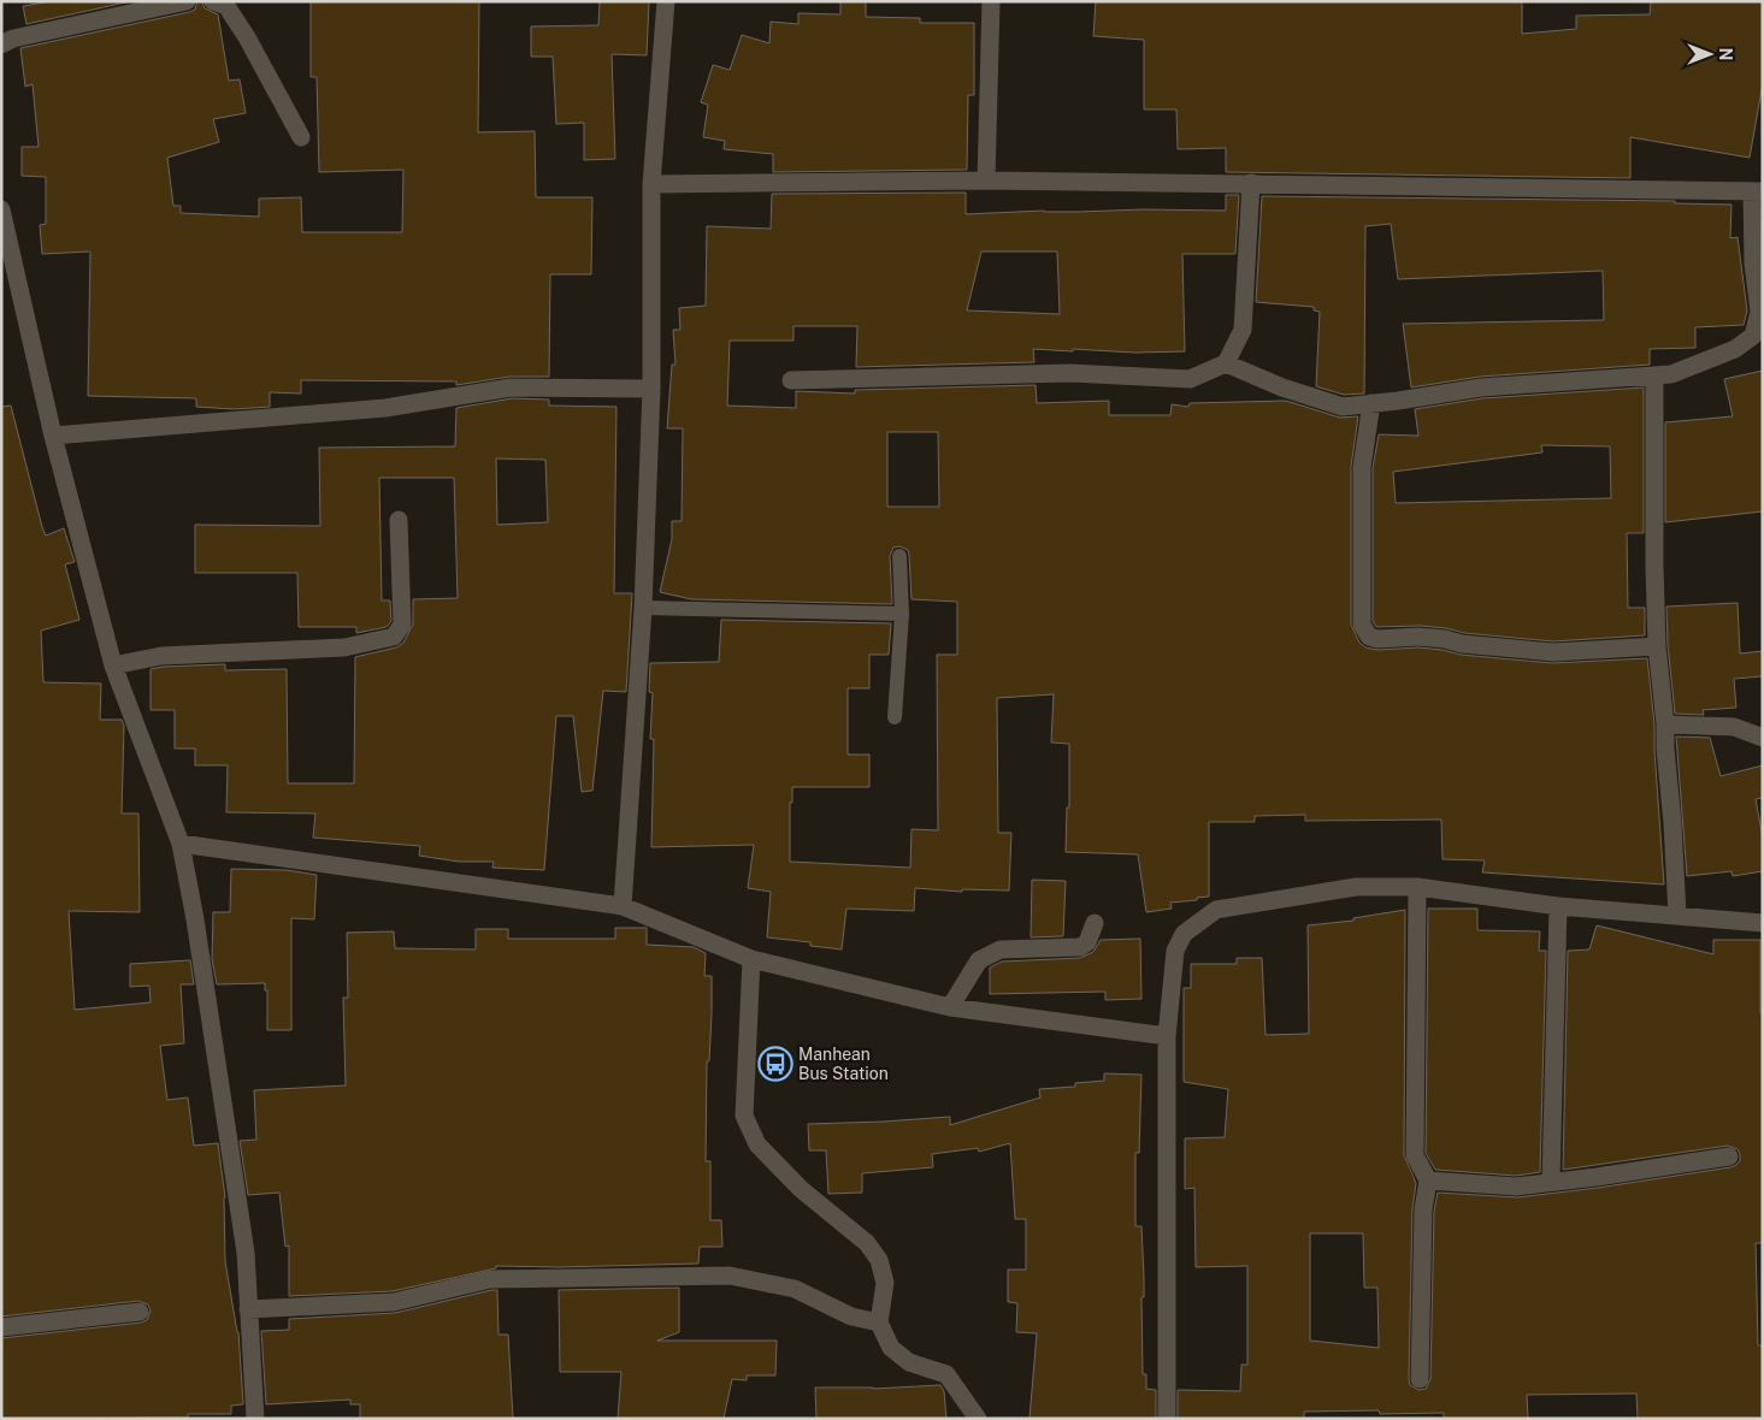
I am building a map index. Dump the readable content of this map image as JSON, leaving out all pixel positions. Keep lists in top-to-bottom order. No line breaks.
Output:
{"places":{"bus stop":["Manhean Bus Station"]},"north":"right"}
